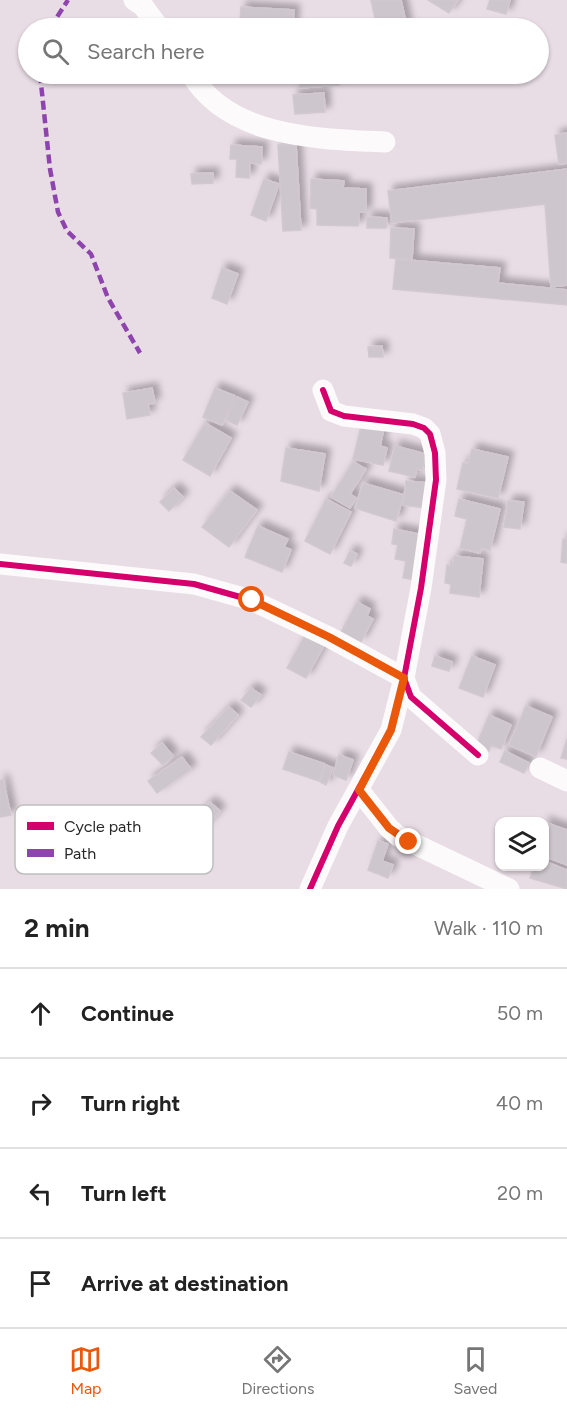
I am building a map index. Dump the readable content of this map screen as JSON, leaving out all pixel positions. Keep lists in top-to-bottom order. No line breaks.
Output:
{"legend":["Cycle path","Path"],"page":{"search":"Search here","heading":["2 min","Walk · 110 m"],"list":[["Continue","50 m"],["Turn right","40 m"],["Turn left","20 m"],"Arrive at destination"],"nav":["Map","Directions","Saved"]}}
